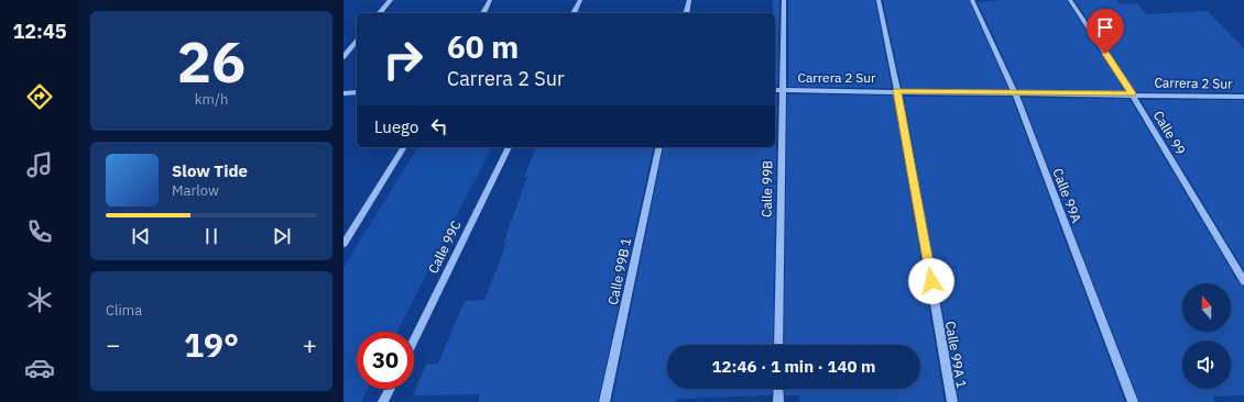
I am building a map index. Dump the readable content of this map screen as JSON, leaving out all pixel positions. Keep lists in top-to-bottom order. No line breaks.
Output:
{"streets":{"street":["Carrera 2 Sur","Calle 99","Calle 99B","Calle 99A","Calle 99C","Calle 99B 1","Calle 99A 1"]},"crossings":[["Carrera 2 Sur","Calle 99"],["Carrera 2 Sur","Calle 99B"],["Carrera 2 Sur","Calle 99A"],["Carrera 2 Sur","Calle 99A 1"]],"north":"top","page":{"tabs":"12:45","tile":[["26","km/h"],"Clima"],"turn":["60 m","Carrera 2 Sur"],"then":"Luego","song":["Slow Tide","Marlow"],"heat":["−","19°","+"],"limit":"30","trip":"12:46 · 1 min · 140 m"}}
